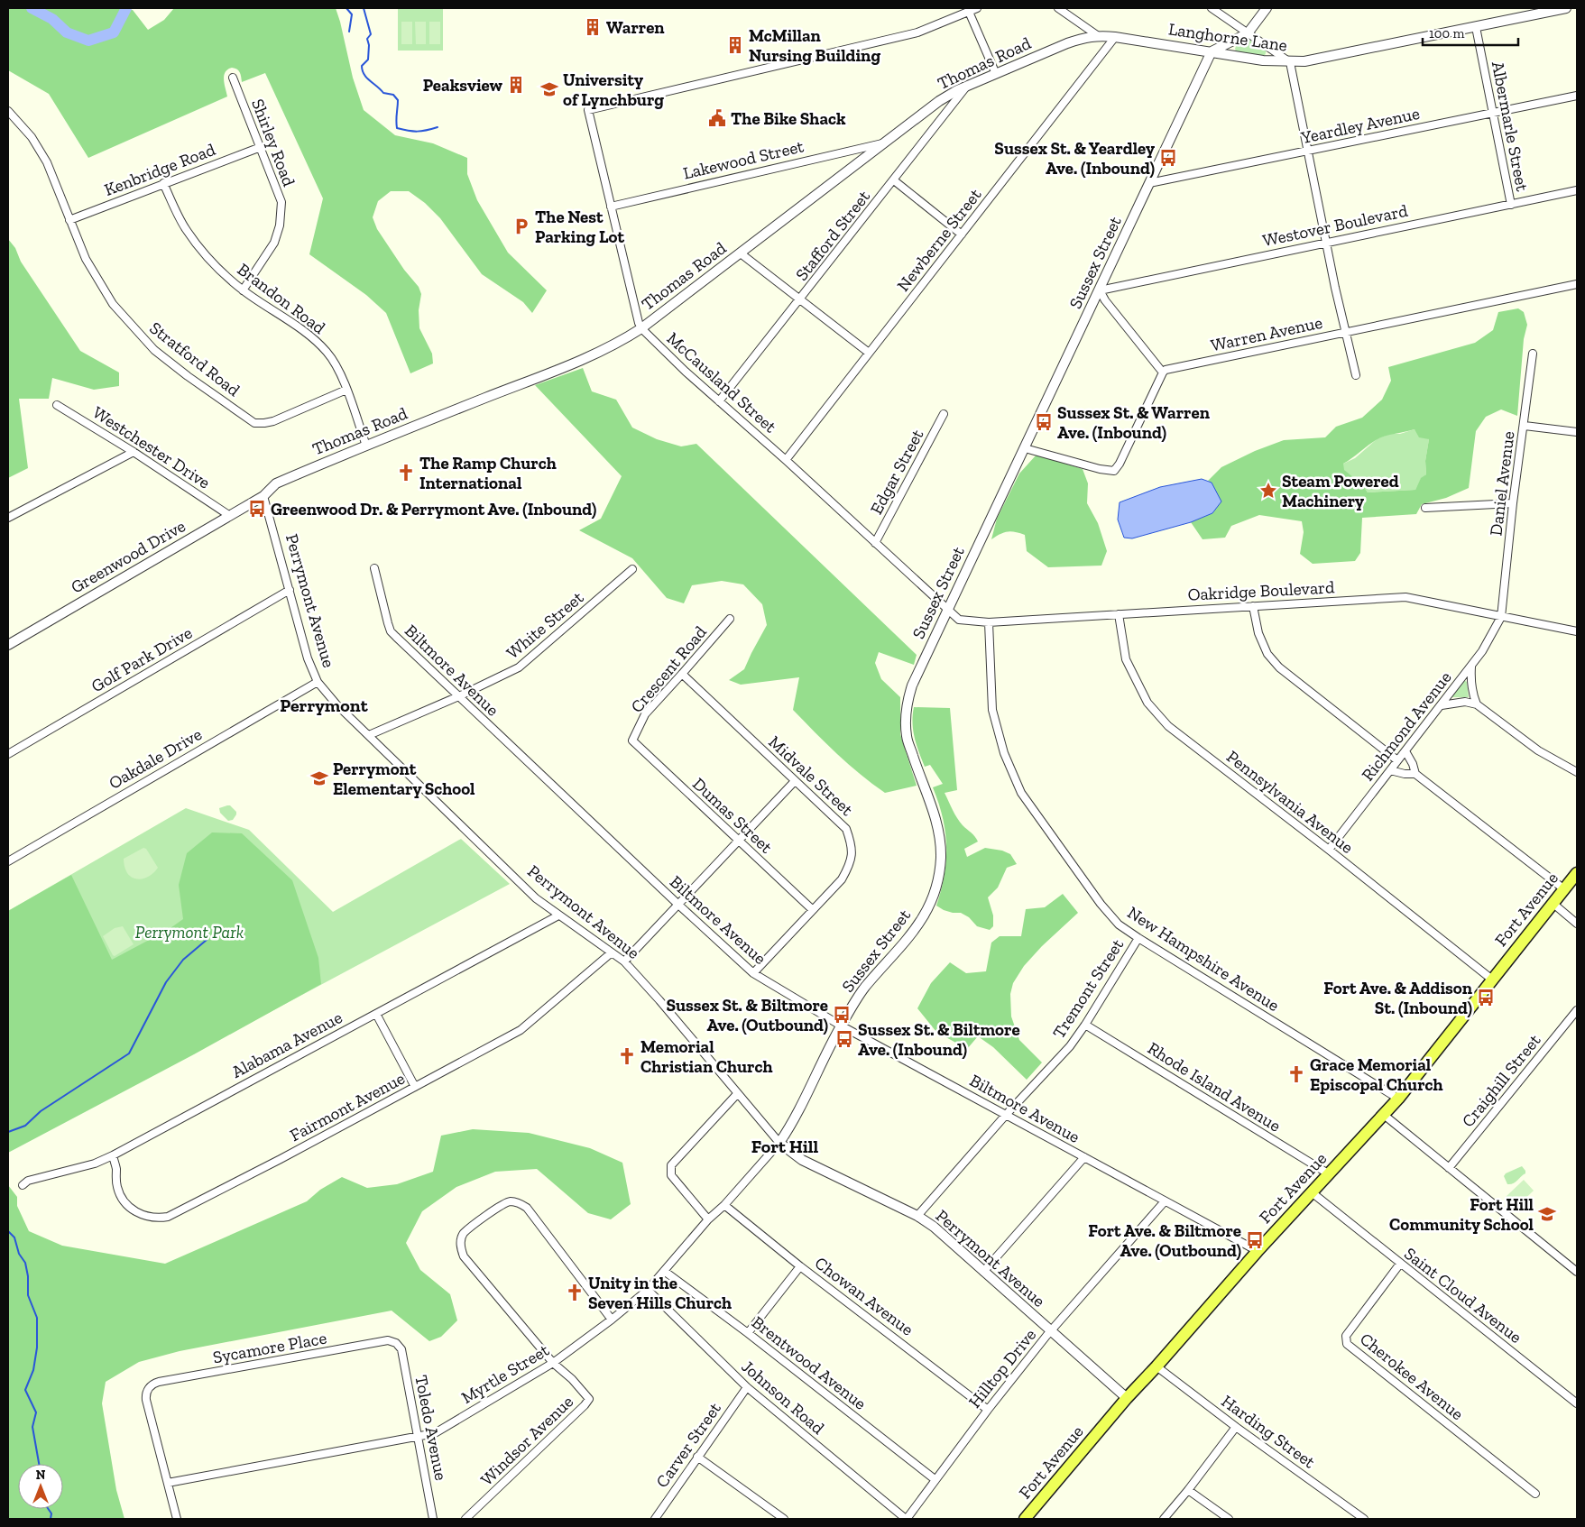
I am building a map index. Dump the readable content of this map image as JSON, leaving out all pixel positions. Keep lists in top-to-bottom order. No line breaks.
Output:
{"streets":{"main road":["Fort Avenue"],"street":["Langhorne Lane","Thomas Road","Yeardley Avenue","Albermarle Street","Shirley Road","Lakewood Street","Kenbridge Road","Westover Boulevard","Stafford Street","Newberne Street","Sussex Street","Brandon Road","Warren Avenue","Stratford Road","McCausland Street","Westchester Drive","Edgar Street","Daniel Avenue","Greenwood Drive","Oakridge Boulevard","Perrymont Avenue","White Street","Golf Park Drive","Crescent Road","Biltmore Avenue","Richmond Avenue","Oakdale Drive","Midvale Street","Pennsylvania Avenue","Dumas Street","New Hampshire Avenue","Tremont Street","Alabama Avenue","Craighill Street","Rhode Island Avenue","Fairmont Avenue","Saint Cloud Avenue","Chowan Avenue","Sycamore Place","Brentwood Avenue","Hilltop Drive","Myrtle Street","Cherokee Avenue","Johnson Road","Toledo Avenue","Harding Street","Windsor Avenue","Carver Street"]},"crossings":[["Langhorne Lane","Thomas Road"],["Langhorne Lane","Albermarle Street"],["Langhorne Lane","Newberne Street"],["Langhorne Lane","Sussex Street"],["Thomas Road","Lakewood Street"],["Thomas Road","Stafford Street"],["Thomas Road","Brandon Road"],["Thomas Road","McCausland Street"],["Thomas Road","Greenwood Drive"],["Thomas Road","Perrymont Avenue"],["Yeardley Avenue","Albermarle Street"],["Yeardley Avenue","Sussex Street"],["Albermarle Street","Westover Boulevard"],["Shirley Road","Kenbridge Road"],["Shirley Road","Brandon Road"],["Lakewood Street","McCausland Street"],["Kenbridge Road","Brandon Road"],["Kenbridge Road","Stratford Road"],["Westover Boulevard","Sussex Street"],["Stafford Street","McCausland Street"],["Newberne Street","McCausland Street"],["Sussex Street","McCausland Street"],["Sussex Street","Oakridge Boulevard"],["Sussex Street","Perrymont Avenue"],["Sussex Street","Biltmore Avenue"],["Sussex Street","Myrtle Street"],["Brandon Road","Stratford Road"],["McCausland Street","Edgar Street"],["McCausland Street","Oakridge Boulevard"],["Westchester Drive","Greenwood Drive"],["Daniel Avenue","Oakridge Boulevard"],["Daniel Avenue","Richmond Avenue"],["Greenwood Drive","Perrymont Avenue"],["Oakridge Boulevard","Richmond Avenue"],["Oakridge Boulevard","Pennsylvania Avenue"],["Oakridge Boulevard","New Hampshire Avenue"],["Perrymont Avenue","White Street"],["Perrymont Avenue","Golf Park Drive"],["Perrymont Avenue","Oakdale Drive"],["Perrymont Avenue","Fort Avenue"],["Perrymont Avenue","Tremont Street"],["Perrymont Avenue","Alabama Avenue"],["Perrymont Avenue","Fairmont Avenue"],["Perrymont Avenue","Hilltop Drive"],["Perrymont Avenue","Myrtle Street"],["White Street","Biltmore Avenue"],["Crescent Road","Midvale Street"],["Crescent Road","Dumas Street"],["Biltmore Avenue","Midvale Street"],["Biltmore Avenue","Fort Avenue"],["Biltmore Avenue","Tremont Street"],["Biltmore Avenue","Hilltop Drive"],["Richmond Avenue","Pennsylvania Avenue"],["Midvale Street","Dumas Street"],["Pennsylvania Avenue","Fort Avenue"],["Fort Avenue","New Hampshire Avenue"],["Fort Avenue","Rhode Island Avenue"],["Fort Avenue","Saint Cloud Avenue"],["Fort Avenue","Harding Street"],["New Hampshire Avenue","Tremont Street"],["Tremont Street","Rhode Island Avenue"],["Alabama Avenue","Fairmont Avenue"],["Saint Cloud Avenue","Cherokee Avenue"],["Chowan Avenue","Hilltop Drive"],["Chowan Avenue","Myrtle Street"],["Sycamore Place","Myrtle Street"],["Sycamore Place","Toledo Avenue"],["Brentwood Avenue","Hilltop Drive"],["Brentwood Avenue","Myrtle Street"],["Hilltop Drive","Johnson Road"],["Myrtle Street","Johnson Road"],["Myrtle Street","Toledo Avenue"],["Myrtle Street","Windsor Avenue"],["Johnson Road","Carver Street"]],"districts":["Perrymont","Fort Hill"],"parks":["Perrymont Park"],"places":{"building":["Warren","McMillan Nursing Building","Peaksview"],"school or university":["University of Lynchburg","Perrymont Elementary School","Fort Hill Community School"],"public building":["The Bike Shack"],"bus stop":["Sussex St. & Yeardley Ave. (Inbound)","Sussex St. & Warren Ave. (Inbound)","Greenwood Dr. & Perrymont Ave. (Inbound)","Fort Ave. & Addison St. (Inbound)","Sussex St. & Biltmore Ave. (Outbound)","Sussex St. & Biltmore Ave. (Inbound)","Fort Ave. & Biltmore Ave. (Outbound)"],"parking":["The Nest Parking Lot"],"church":["The Ramp Church International","Memorial Christian Church","Grace Memorial Episcopal Church","Unity in the Seven Hills Church"],"place":["Steam Powered Machinery"]},"scale_bar":"100 m","north":"top"}
